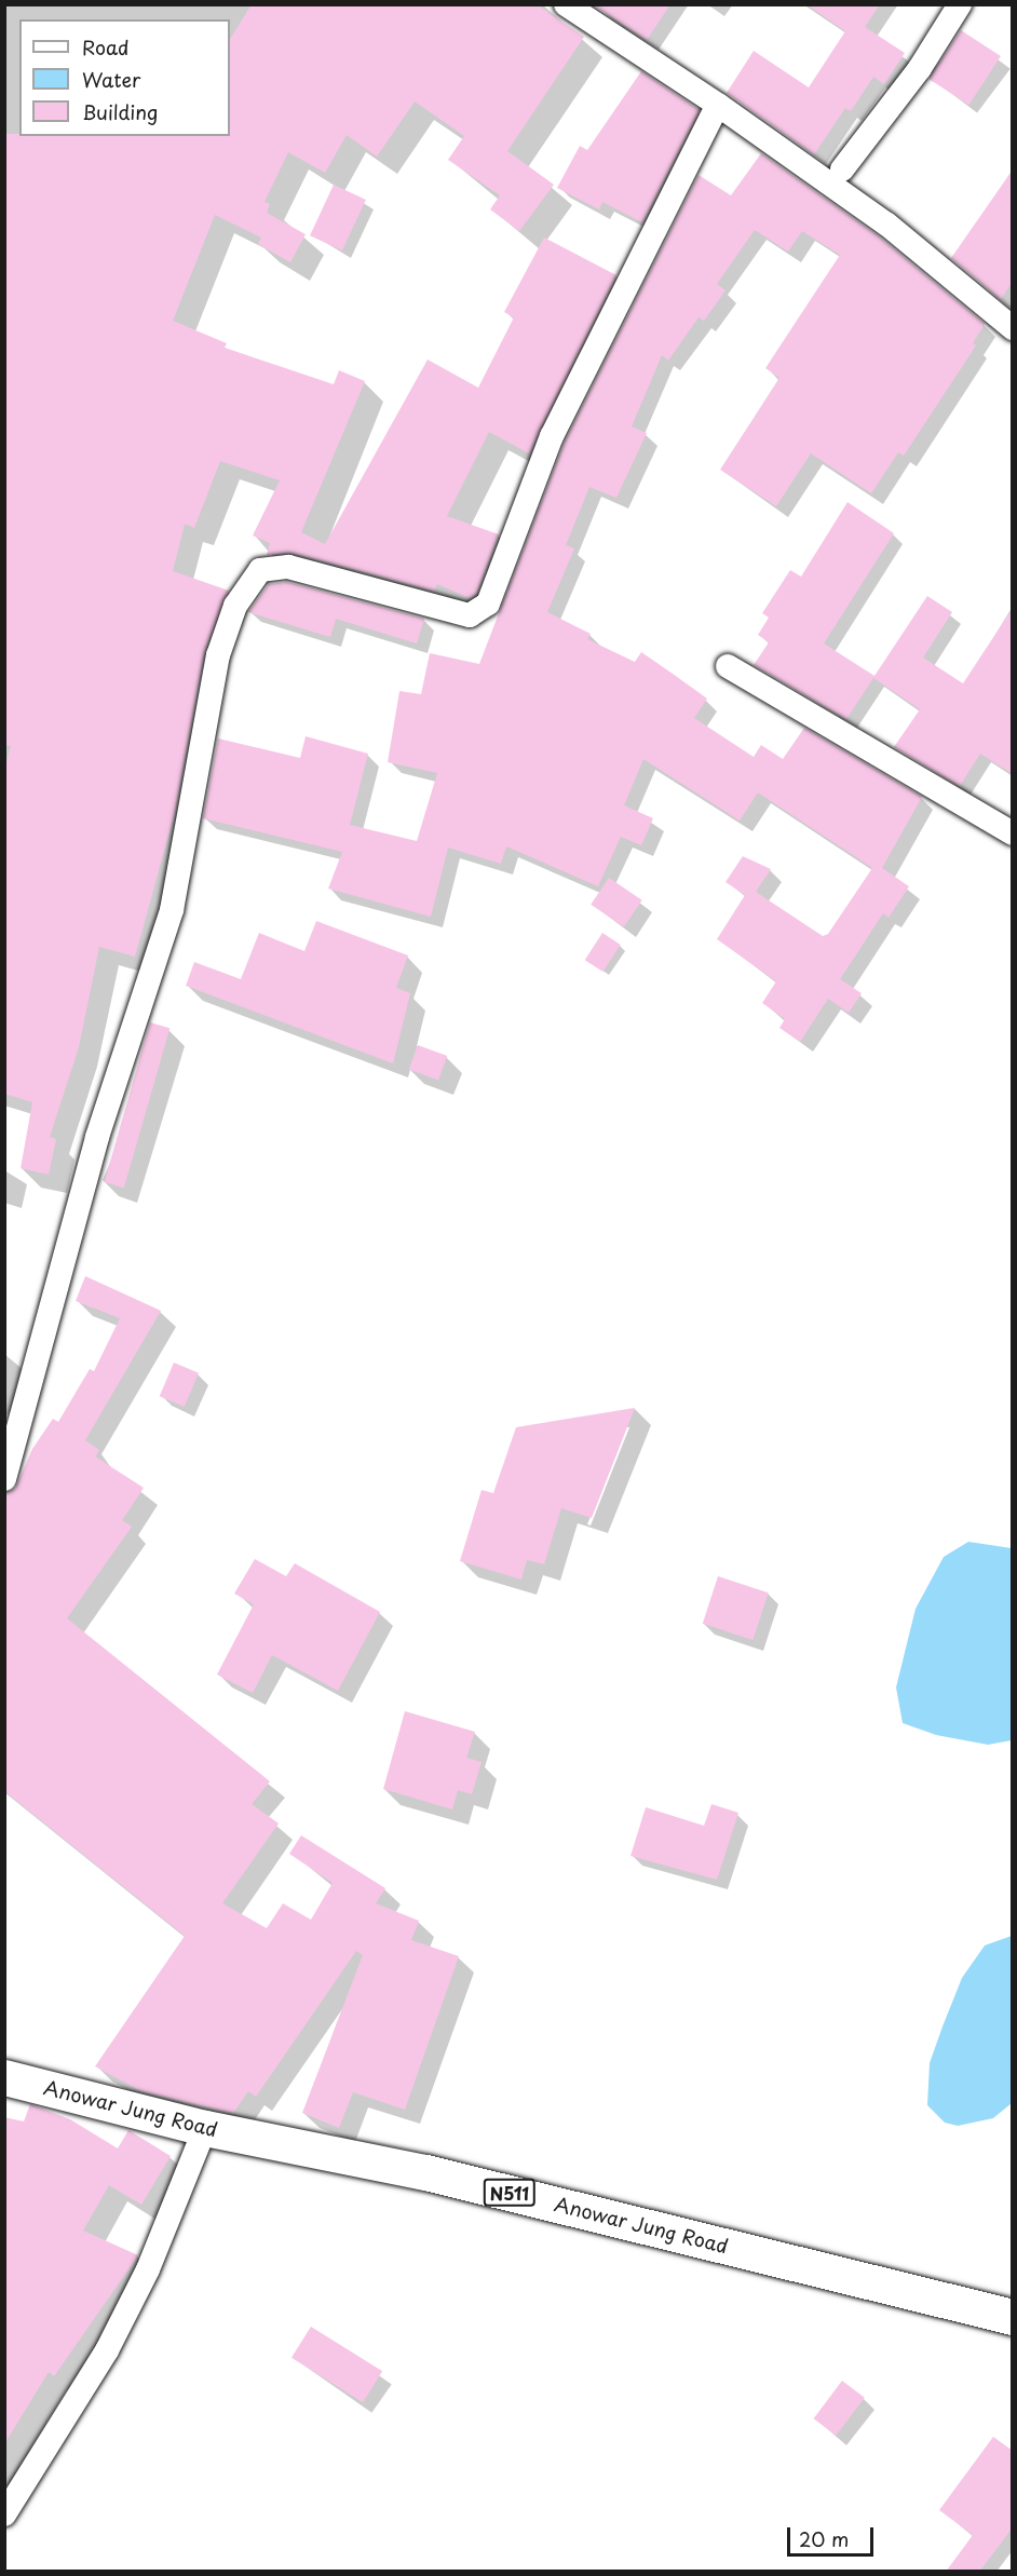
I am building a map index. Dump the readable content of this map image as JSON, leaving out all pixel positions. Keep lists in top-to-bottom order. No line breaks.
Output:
{"streets":{"highway":["Anowar Jung Road","N511"]},"legend":["Road","Water","Building"],"scale_bar":"20 m"}
